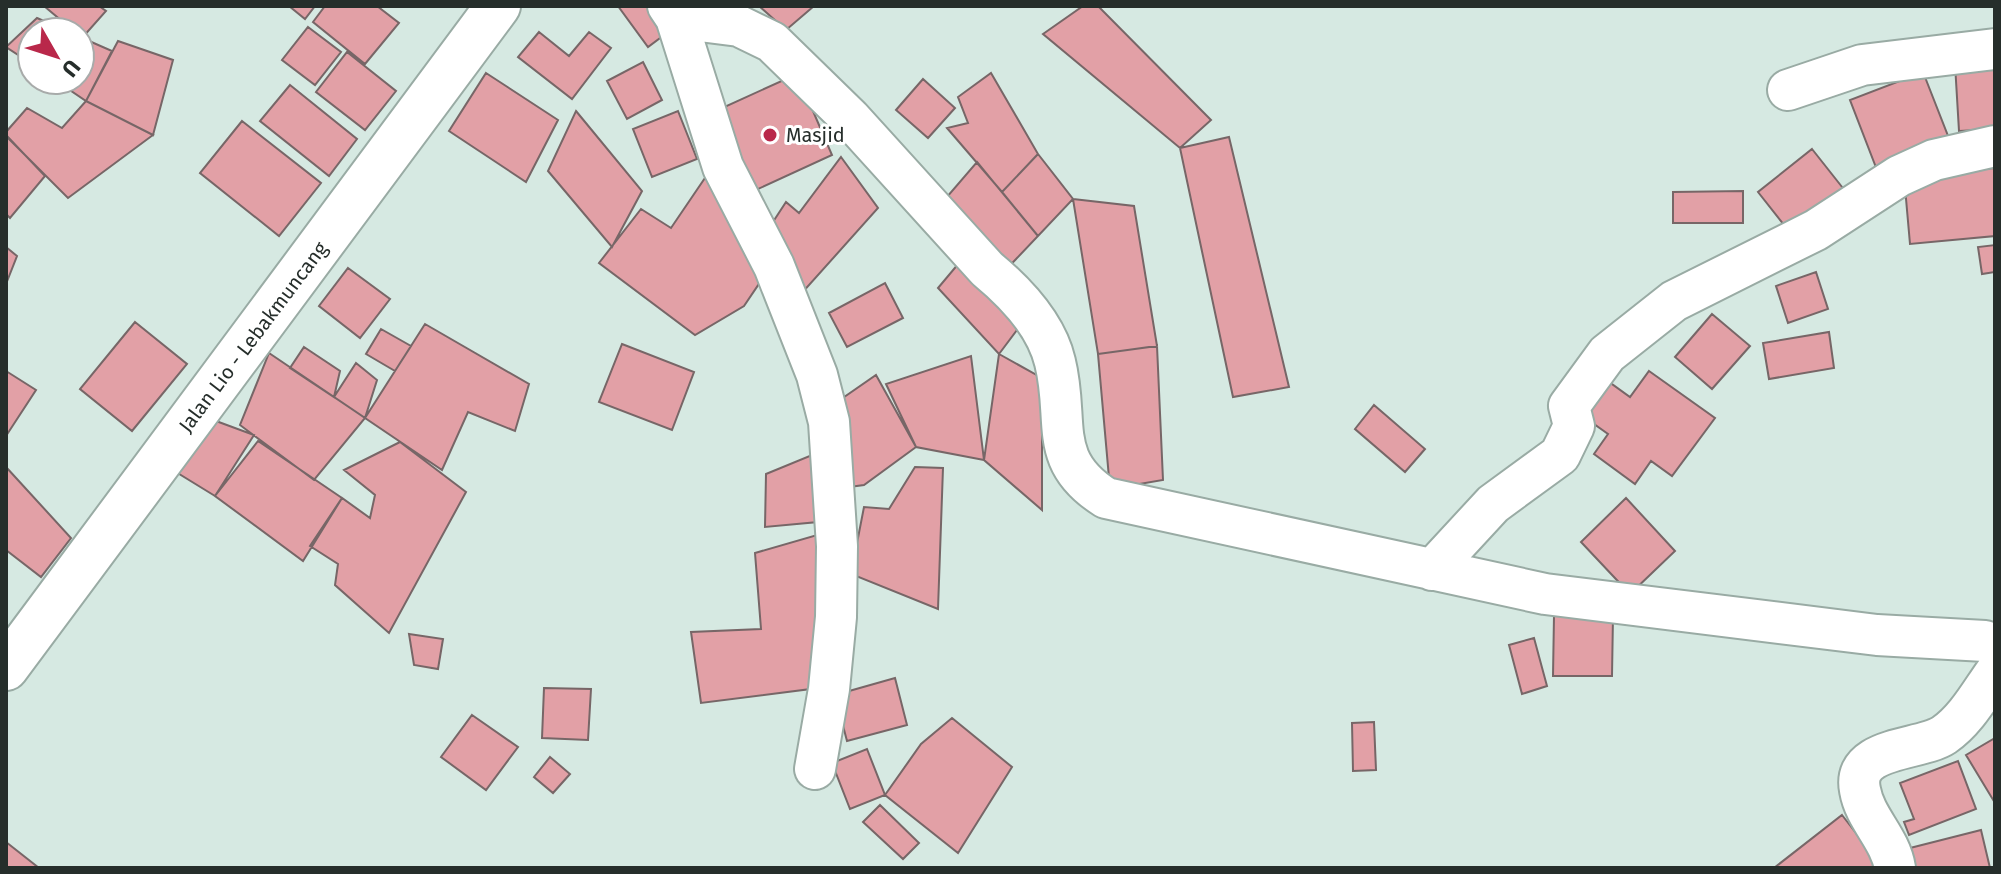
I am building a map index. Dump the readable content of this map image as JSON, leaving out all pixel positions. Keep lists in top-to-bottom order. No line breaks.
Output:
{"streets":{"street":["Jalan Lio - Lebakmuncang"]},"places":["Masjid"],"north":"bottom right"}
